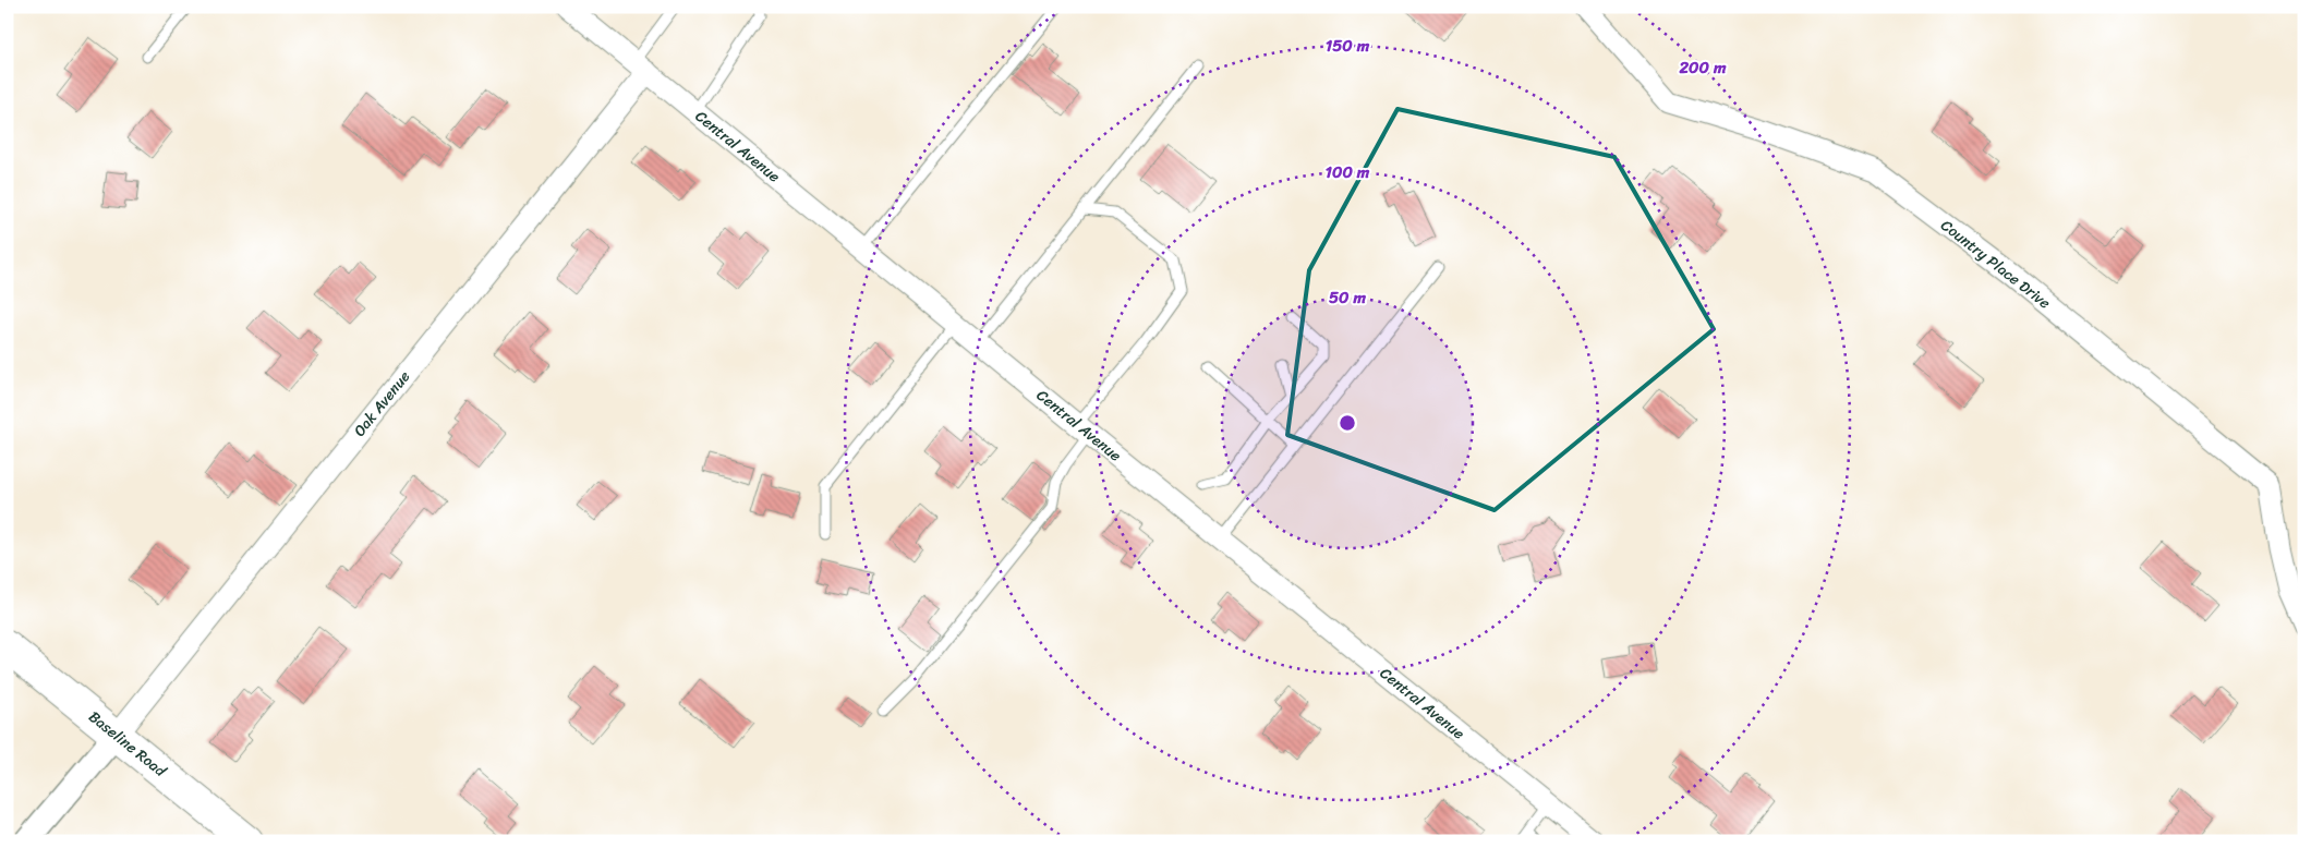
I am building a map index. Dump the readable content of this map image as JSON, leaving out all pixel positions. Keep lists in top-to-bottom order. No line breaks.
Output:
{"streets":{"main road":["Baseline Road"],"street":["Central Avenue","Country Place Drive","Oak Avenue"]},"crossings":[["Central Avenue","Oak Avenue"],["Oak Avenue","Baseline Road"]],"rings":["150 m","200 m","100 m","50 m"]}
